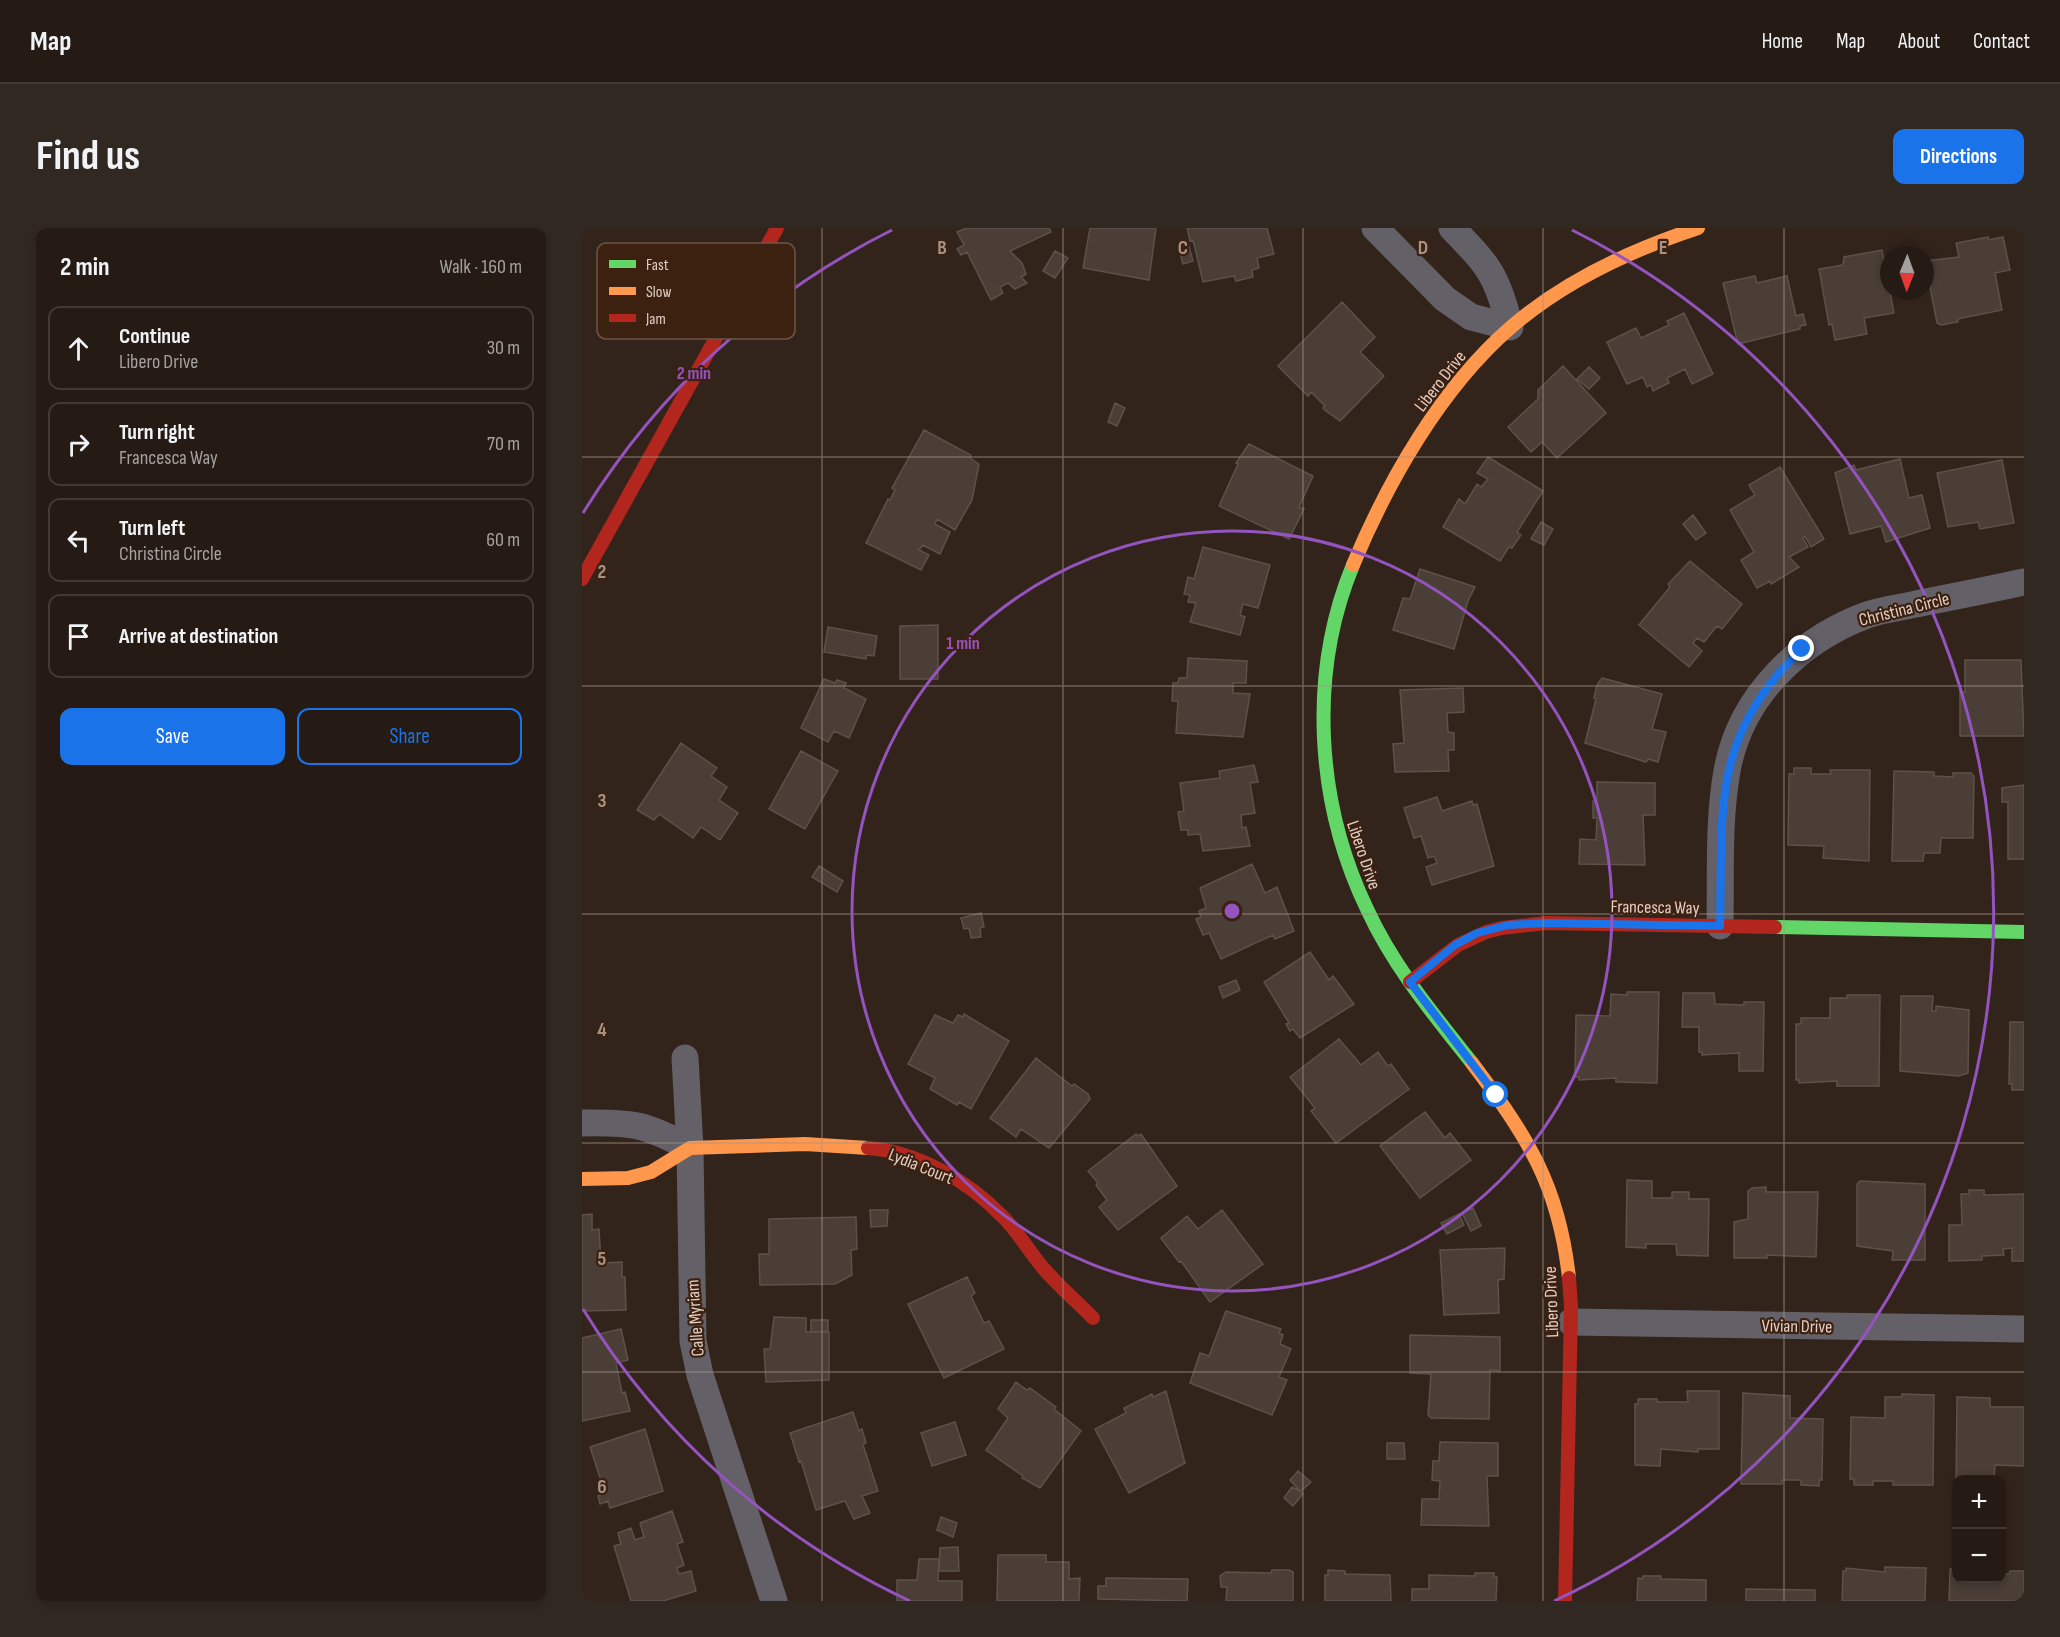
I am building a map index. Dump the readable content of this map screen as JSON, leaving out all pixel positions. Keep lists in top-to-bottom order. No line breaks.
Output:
{"streets":{"street":["Libero Drive","Christina Circle","Francesca Way","Lydia Court","Calle Myriam","Vivian Drive"]},"crossings":[["Libero Drive","Francesca Way"],["Libero Drive","Vivian Drive"],["Christina Circle","Francesca Way"],["Lydia Court","Calle Myriam"]],"legend":["Fast","Slow","Jam"],"north":"bottom","page":{"header":"Map","nav":["Home","Map","About","Contact"],"buttons":["Directions",["Save","Share"]],"title":"Find us","heading":["2 min","Walk · 160 m"],"list":[["Continue","Libero Drive","30 m"],["Turn right","Francesca Way","70 m"],["Turn left","Christina Circle","60 m"],"Arrive at destination"],"map_buttons":["+","−"]},"grid":{"columns":["B","C","D","E"],"rows":["2","3","4","5","6"]},"rings":["2 min","1 min"]}
